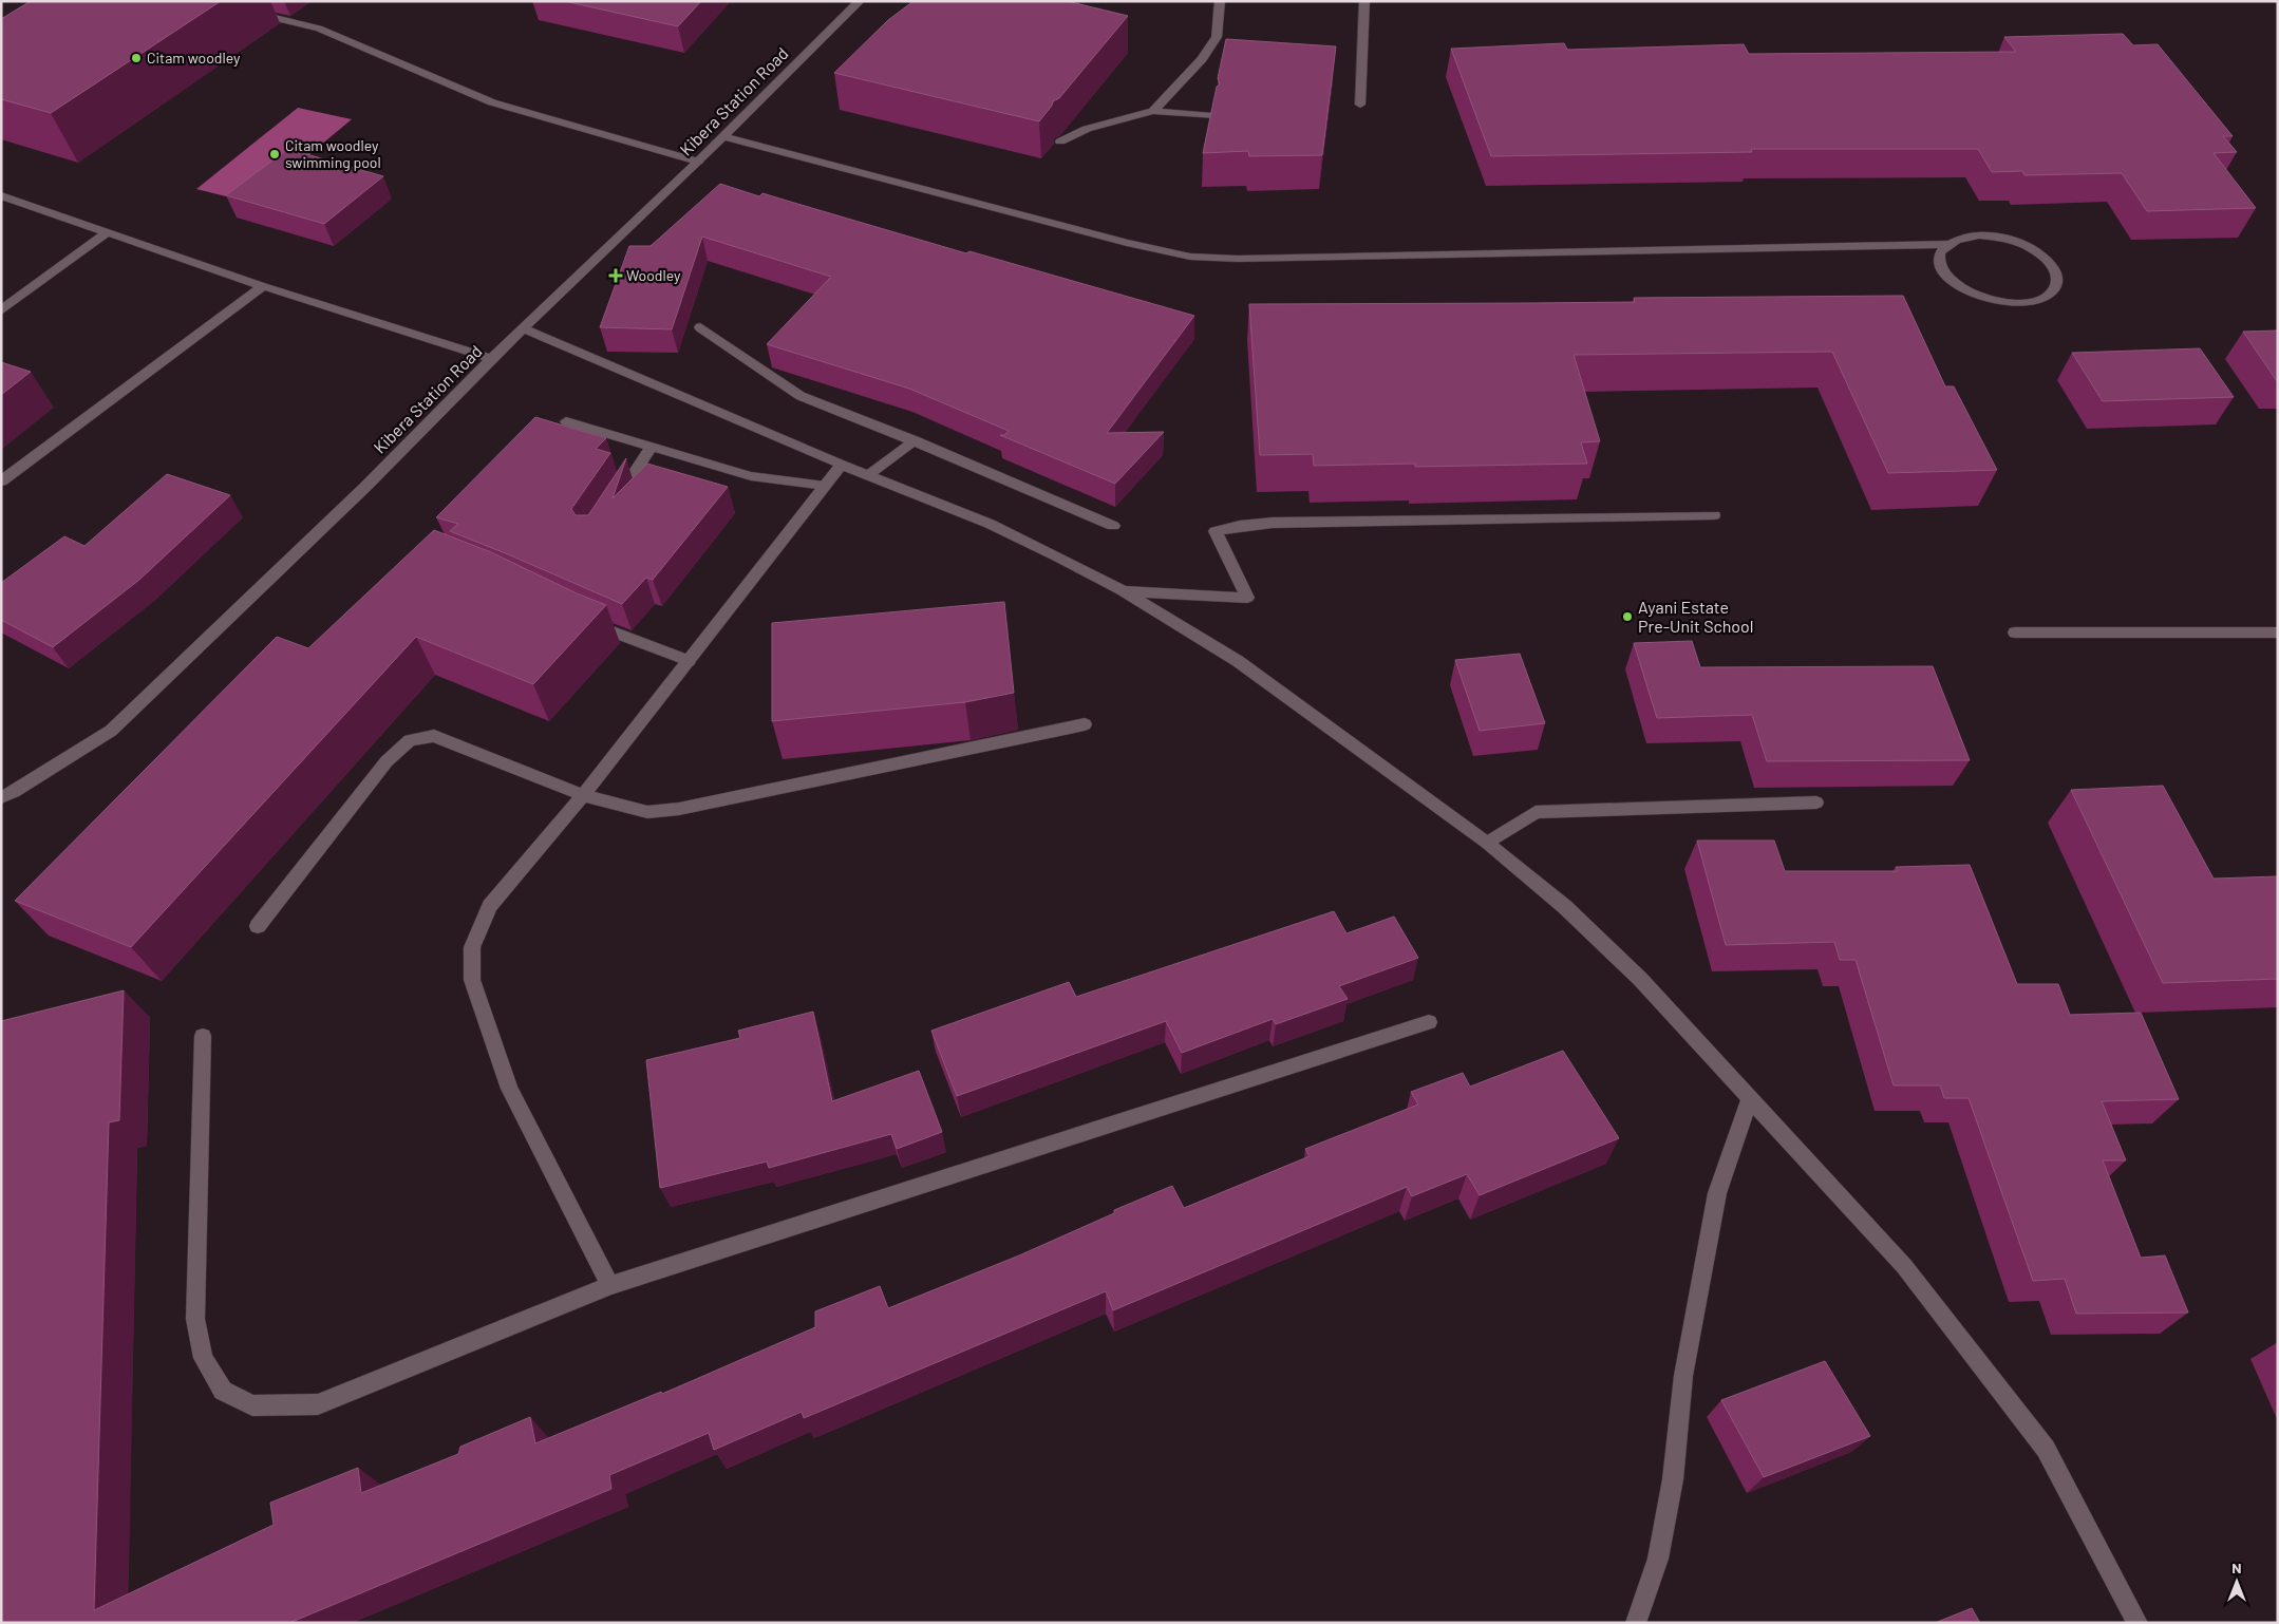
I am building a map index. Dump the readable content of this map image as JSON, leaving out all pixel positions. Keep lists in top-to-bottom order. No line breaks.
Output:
{"streets":{"street":["Kibera Station Road"]},"places":{"other":["Citam woodley","Citam woodley swimming pool","Ayani Estate Pre-Unit School"],"health":["Woodley"]},"north":"top"}
